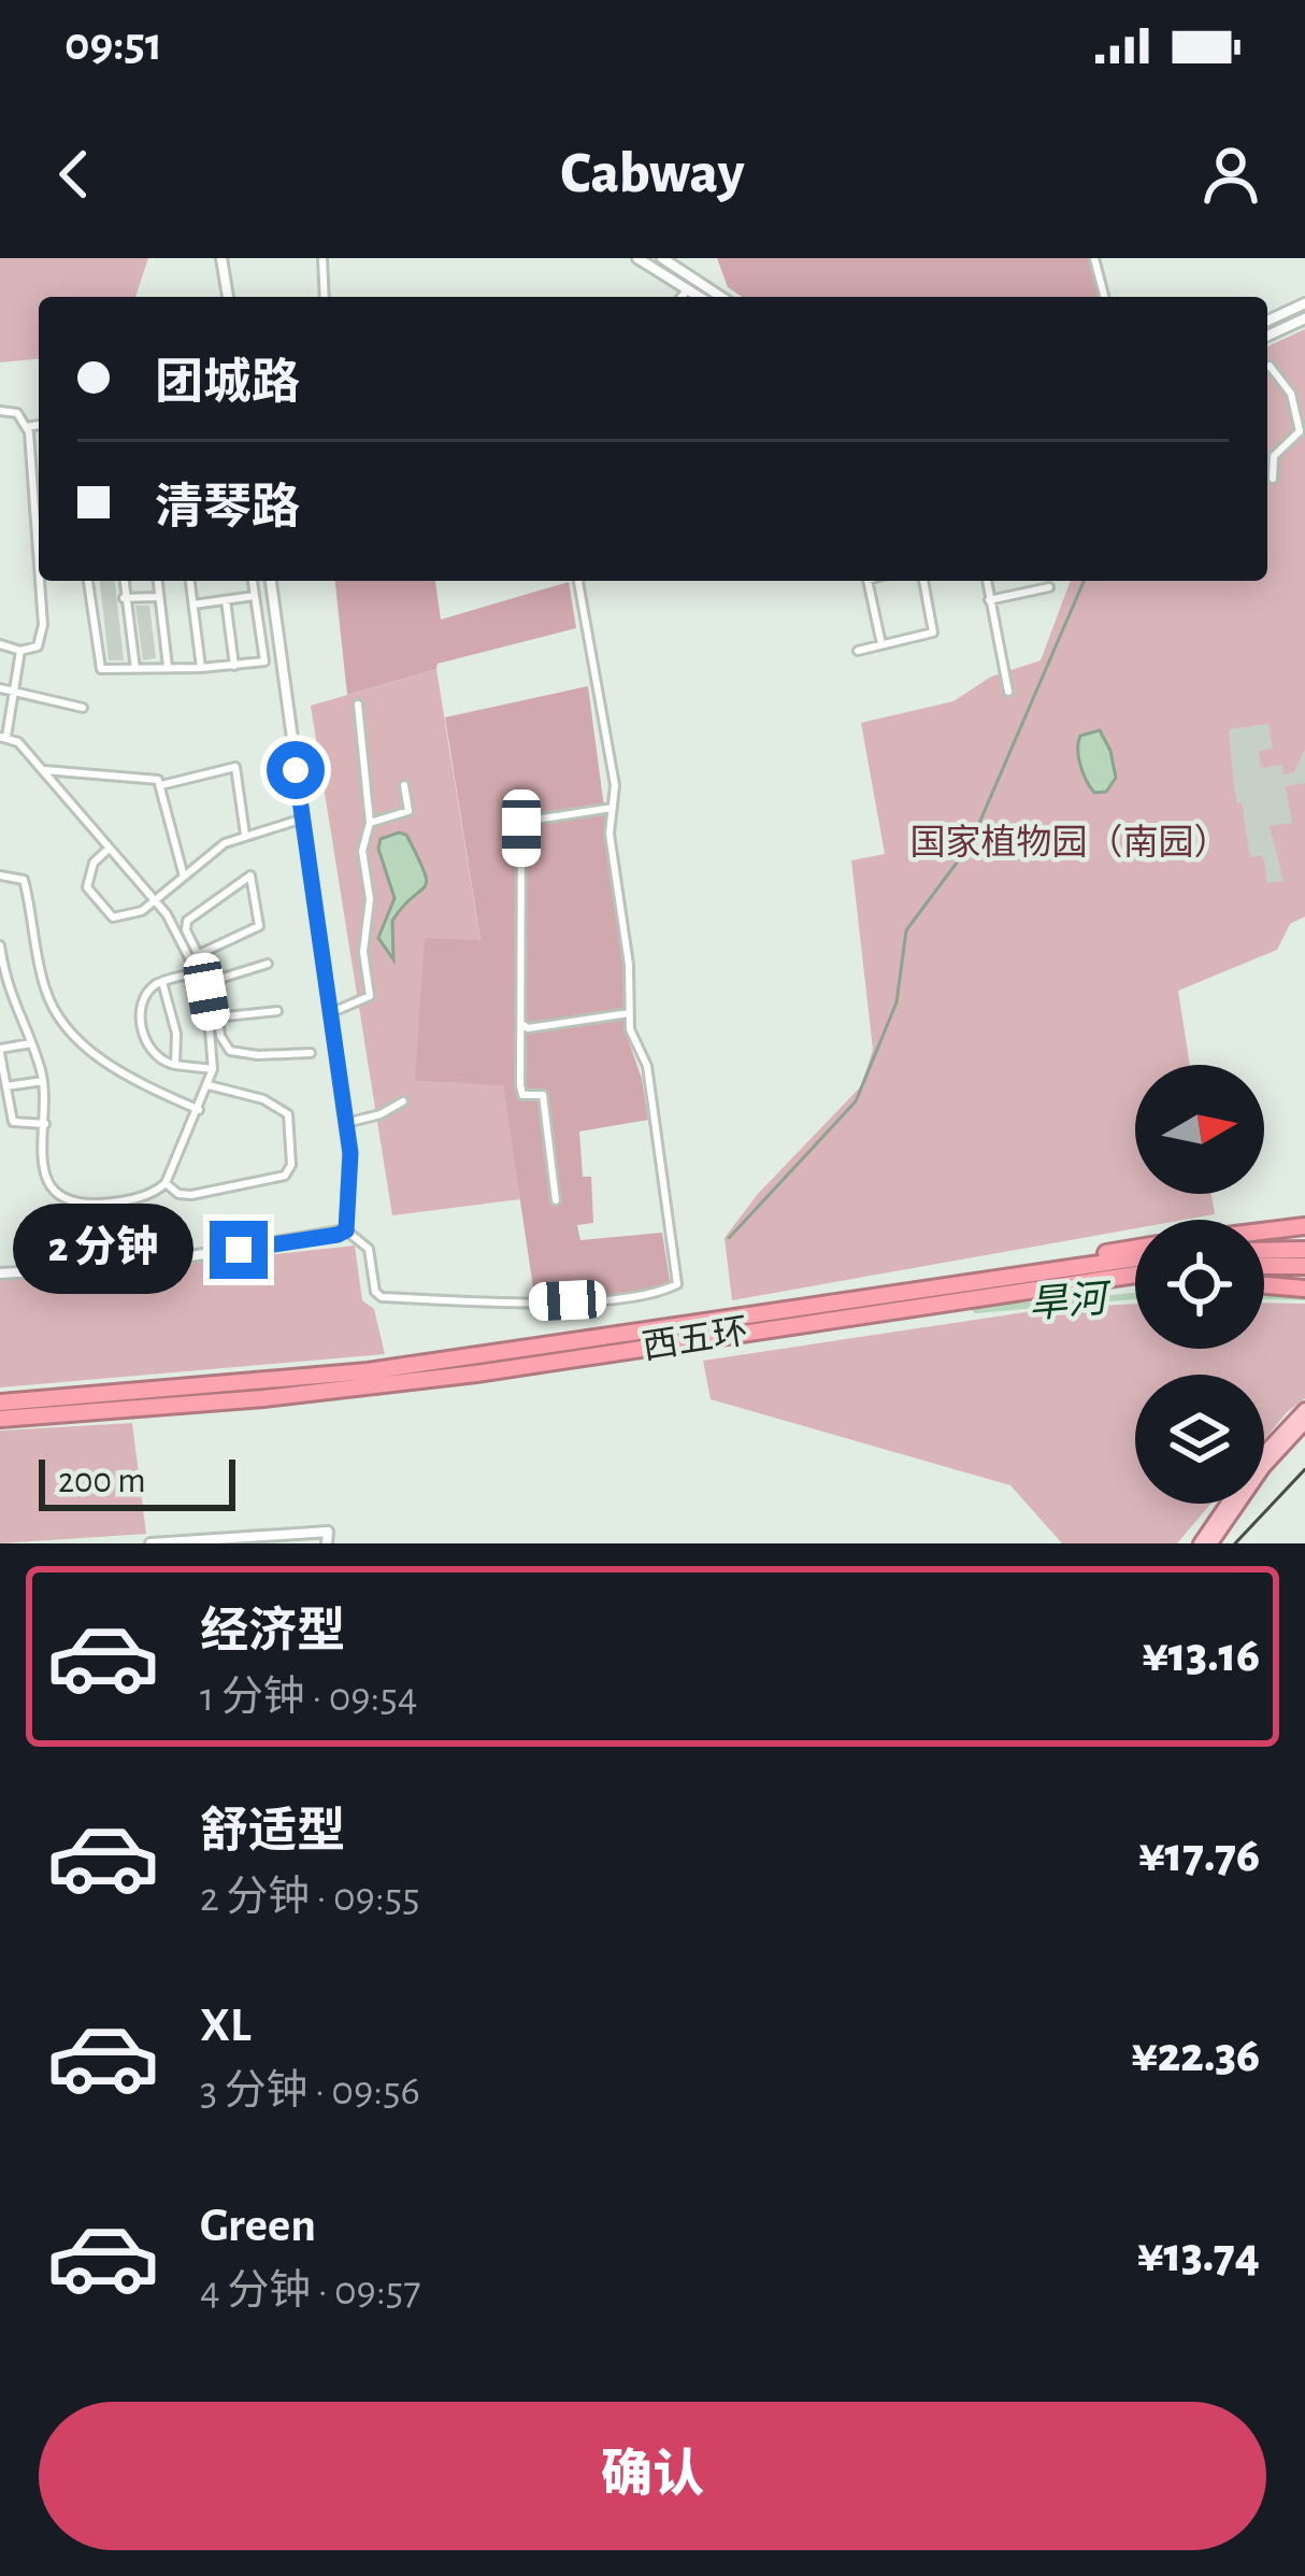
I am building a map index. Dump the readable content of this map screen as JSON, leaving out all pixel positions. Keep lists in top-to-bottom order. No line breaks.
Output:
{"streets":{"highway":["西五环"]},"water":["旱河"],"parks":["国家植物园（南园）"],"scale_bar":"200 m","north":"right","page":{"status":"09:51","header":"Cabway","banner":["团城路","清琴路"],"bubble":"2 分钟","scale":"200 m","list":[{"name":"经济型","note":"1 分钟 · 09:54","value":"¥13.16"},{"name":"舒适型","note":"2 分钟 · 09:55","value":"¥17.76"},{"name":"XL","note":"3 分钟 · 09:56","value":"¥22.36"},{"name":"Green","note":"4 分钟 · 09:57","value":"¥13.74"}],"buttons":"确认"}}
